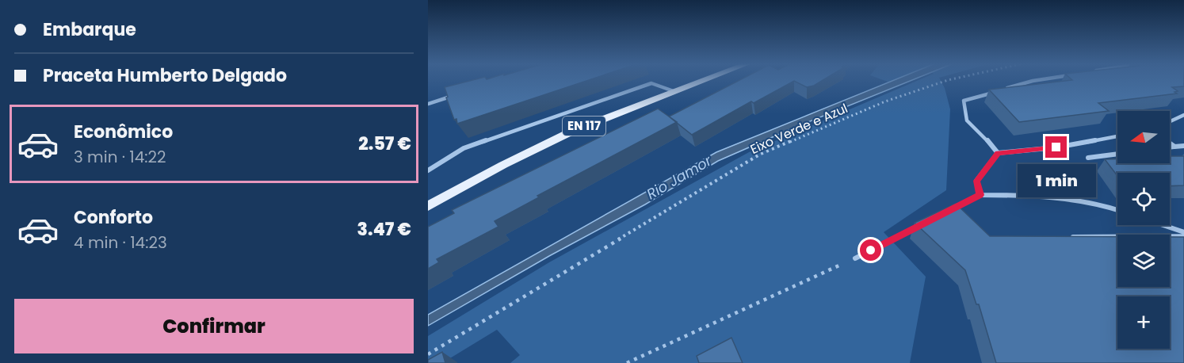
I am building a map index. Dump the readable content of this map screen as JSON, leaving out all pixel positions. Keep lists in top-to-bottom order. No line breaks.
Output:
{"streets":{"main road":["EN 117"],"path":["Eixo Verde e Azul"]},"water":["Rio Jamor"],"north":"left","page":{"banner":["Embarque","Praceta Humberto Delgado"],"list":[{"name":"Econômico","note":"3 min · 14:22","value":"2.57 €"},{"name":"Conforto","note":"4 min · 14:23","value":"3.47 €"}],"map_buttons":"+","bubble":"1 min","buttons":"Confirmar"}}
